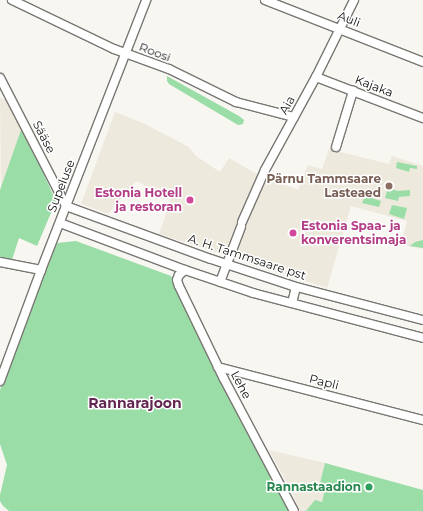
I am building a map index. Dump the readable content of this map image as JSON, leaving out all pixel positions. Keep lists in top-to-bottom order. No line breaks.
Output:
{"streets":{"street":["Auli","Roosi","Kajaka","Aia","Sääse","Supeluse","A. H. Tammsaare pst","Papli","Lehe"]},"crossings":[["Auli","Aia"],["Roosi","Aia"],["Roosi","Supeluse"],["Kajaka","Aia"],["Aia","A. H. Tammsaare pst"],["Sääse","Supeluse"],["Sääse","A. H. Tammsaare pst"],["Supeluse","A. H. Tammsaare pst"],["Papli","Lehe"]],"districts":["Rannarajoon"],"places":["Pärnu Tammsaare Lasteaed","Estonia Hotell ja restoran","Estonia Spaa- ja konverentsimaja","Rannastaadion"]}
